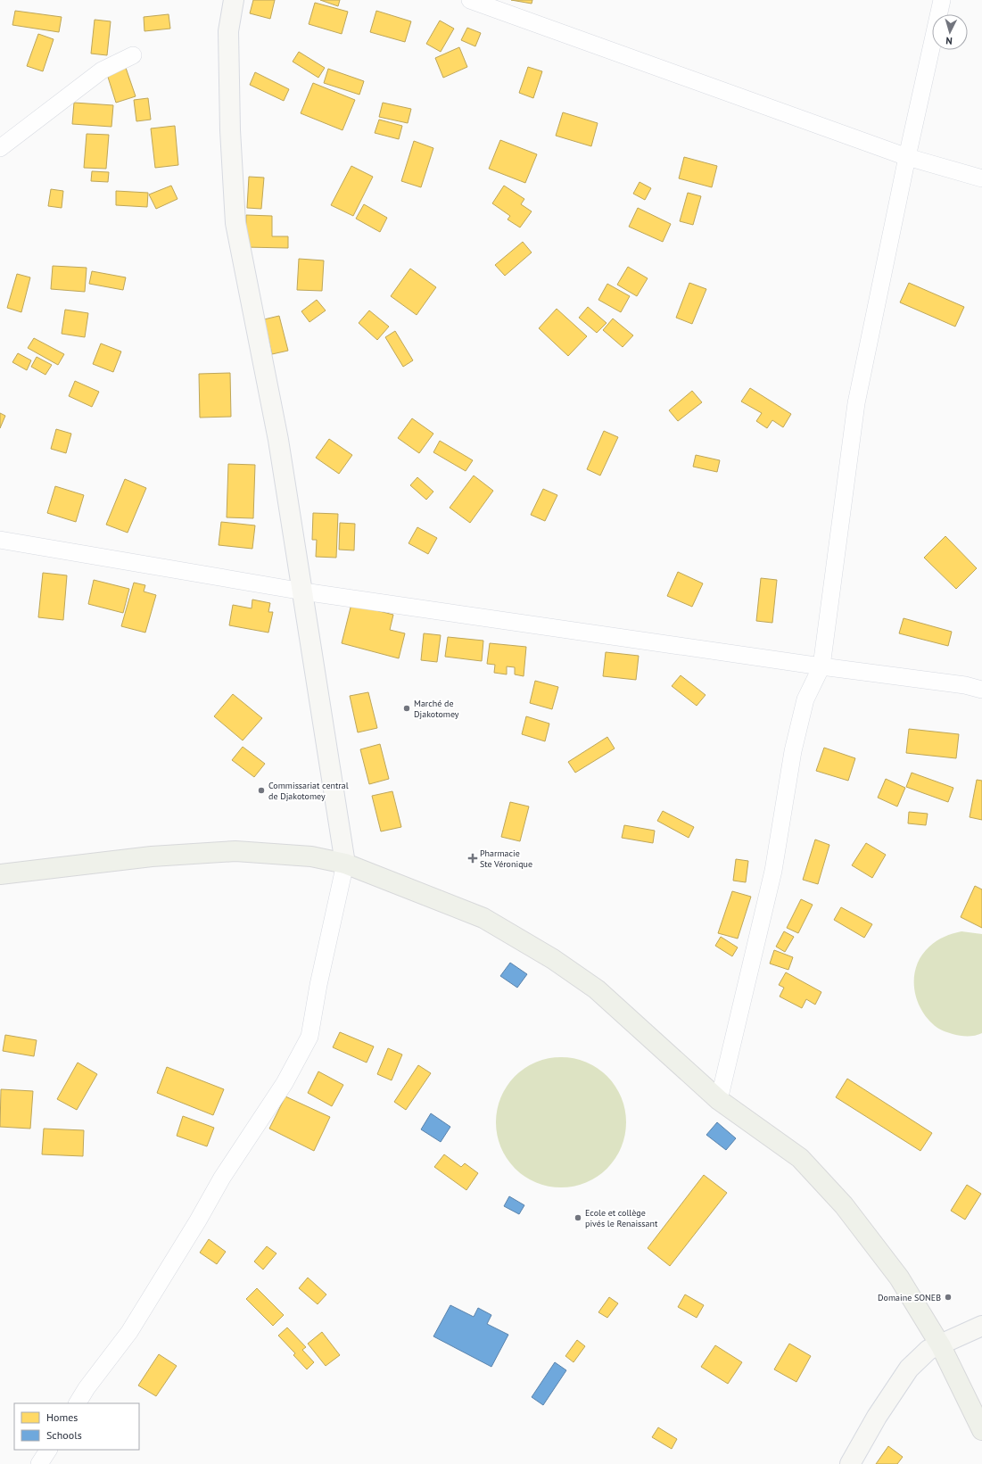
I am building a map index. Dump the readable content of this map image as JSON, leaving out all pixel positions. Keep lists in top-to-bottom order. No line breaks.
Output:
{"places":{"other":["Marché de Djakotomey","Commissariat central de Djakotomey","Ecole et collège pivés le Renaissant","Domaine SONEB"],"health":["Pharmacie Ste Véronique"]},"legend":["Homes","Schools"],"north":"bottom"}
